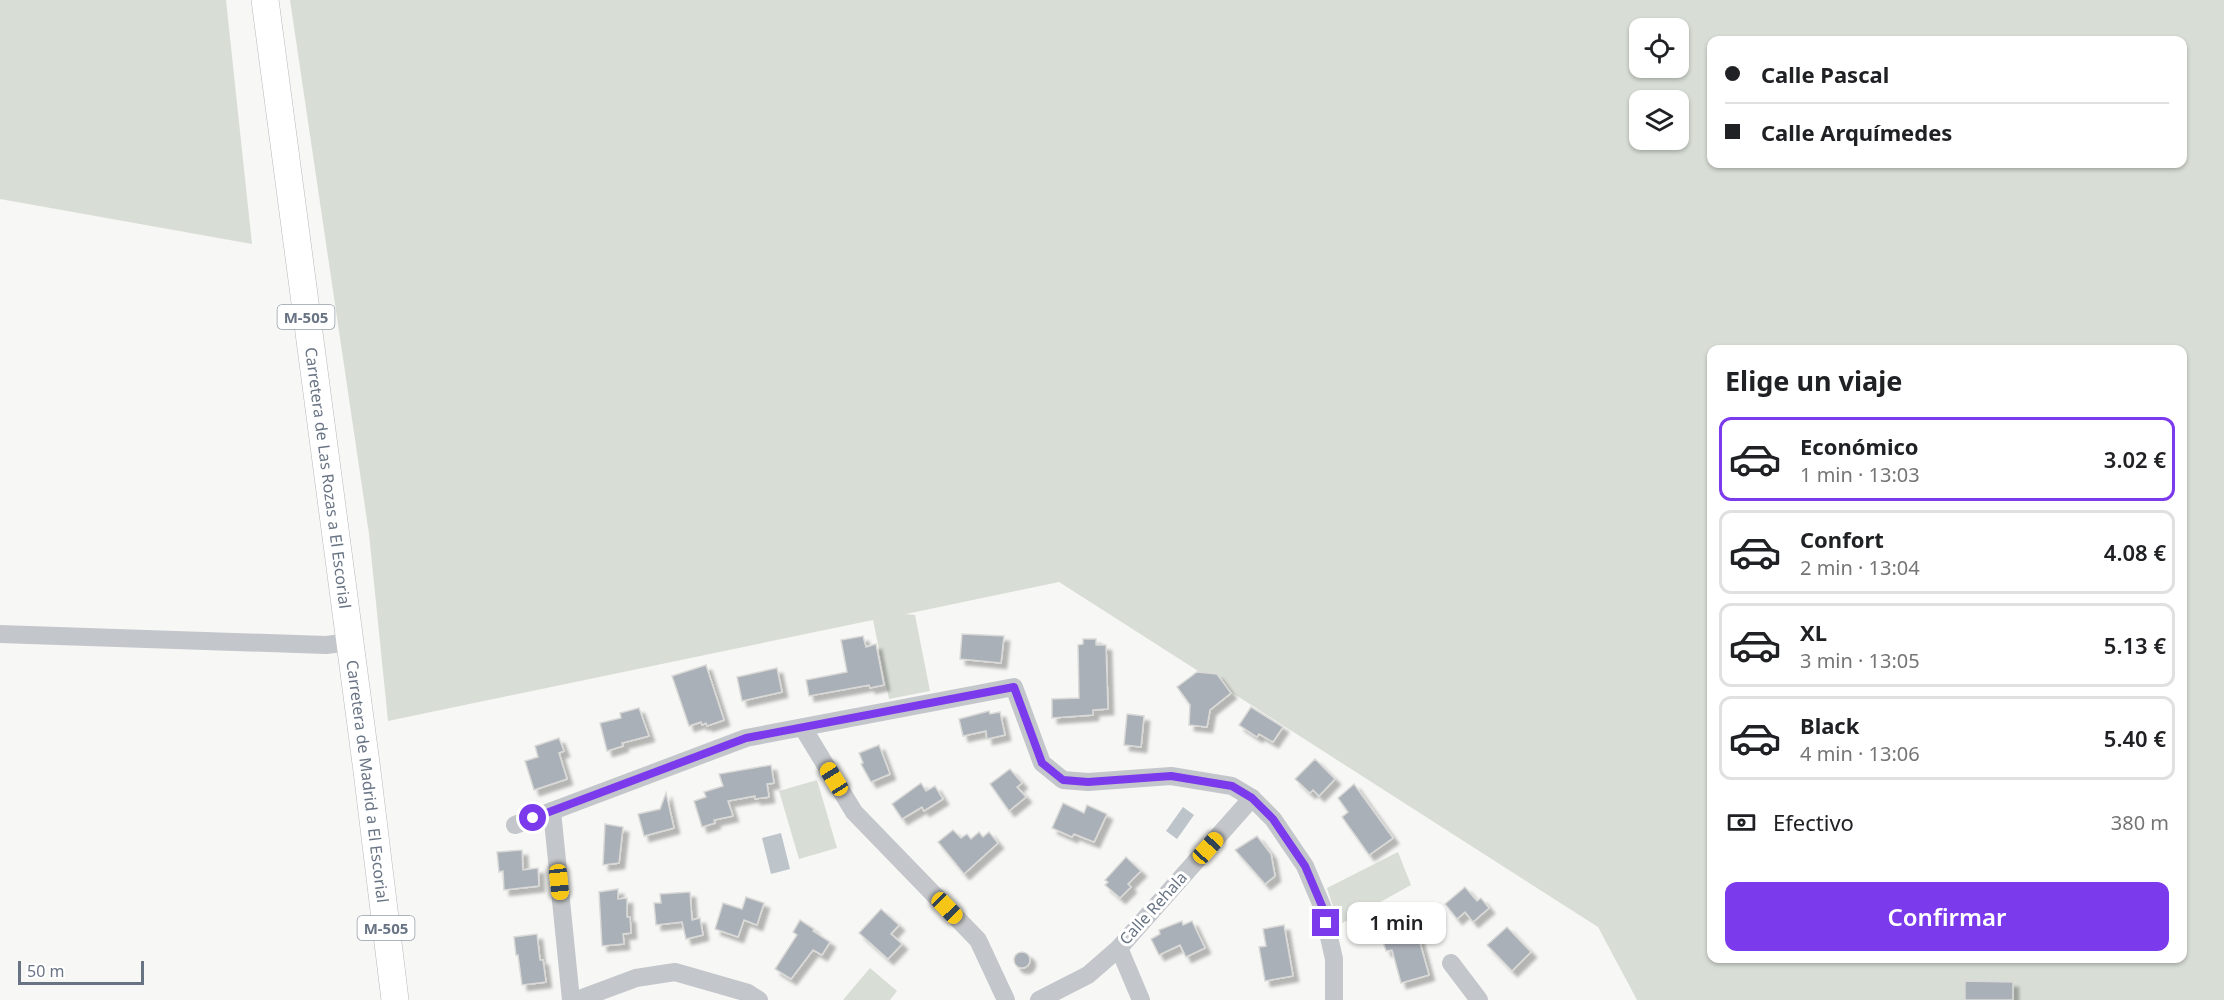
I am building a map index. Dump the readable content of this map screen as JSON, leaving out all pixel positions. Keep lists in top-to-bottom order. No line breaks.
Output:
{"streets":{"highway":["M-505","Carretera de Las Rozas a El Escorial","Carretera de Madrid a El Escorial"],"street":["Calle Rehala"]},"crossings":[["Carretera de Las Rozas a El Escorial","Carretera de Madrid a El Escorial"]],"scale_bar":"50 m","page":{"banner":["Calle Pascal","Calle Arquímedes"],"heading":"Elige un viaje","list":[{"name":"Económico","note":"1 min · 13:03","value":"3.02 €"},{"name":"Confort","note":"2 min · 13:04","value":"4.08 €"},{"name":"XL","note":"3 min · 13:05","value":"5.13 €"},{"name":"Black","note":"4 min · 13:06","value":"5.40 €"}],"pay":["Efectivo","380 m"],"buttons":"Confirmar","bubble":"1 min","scale":"50 m"}}
